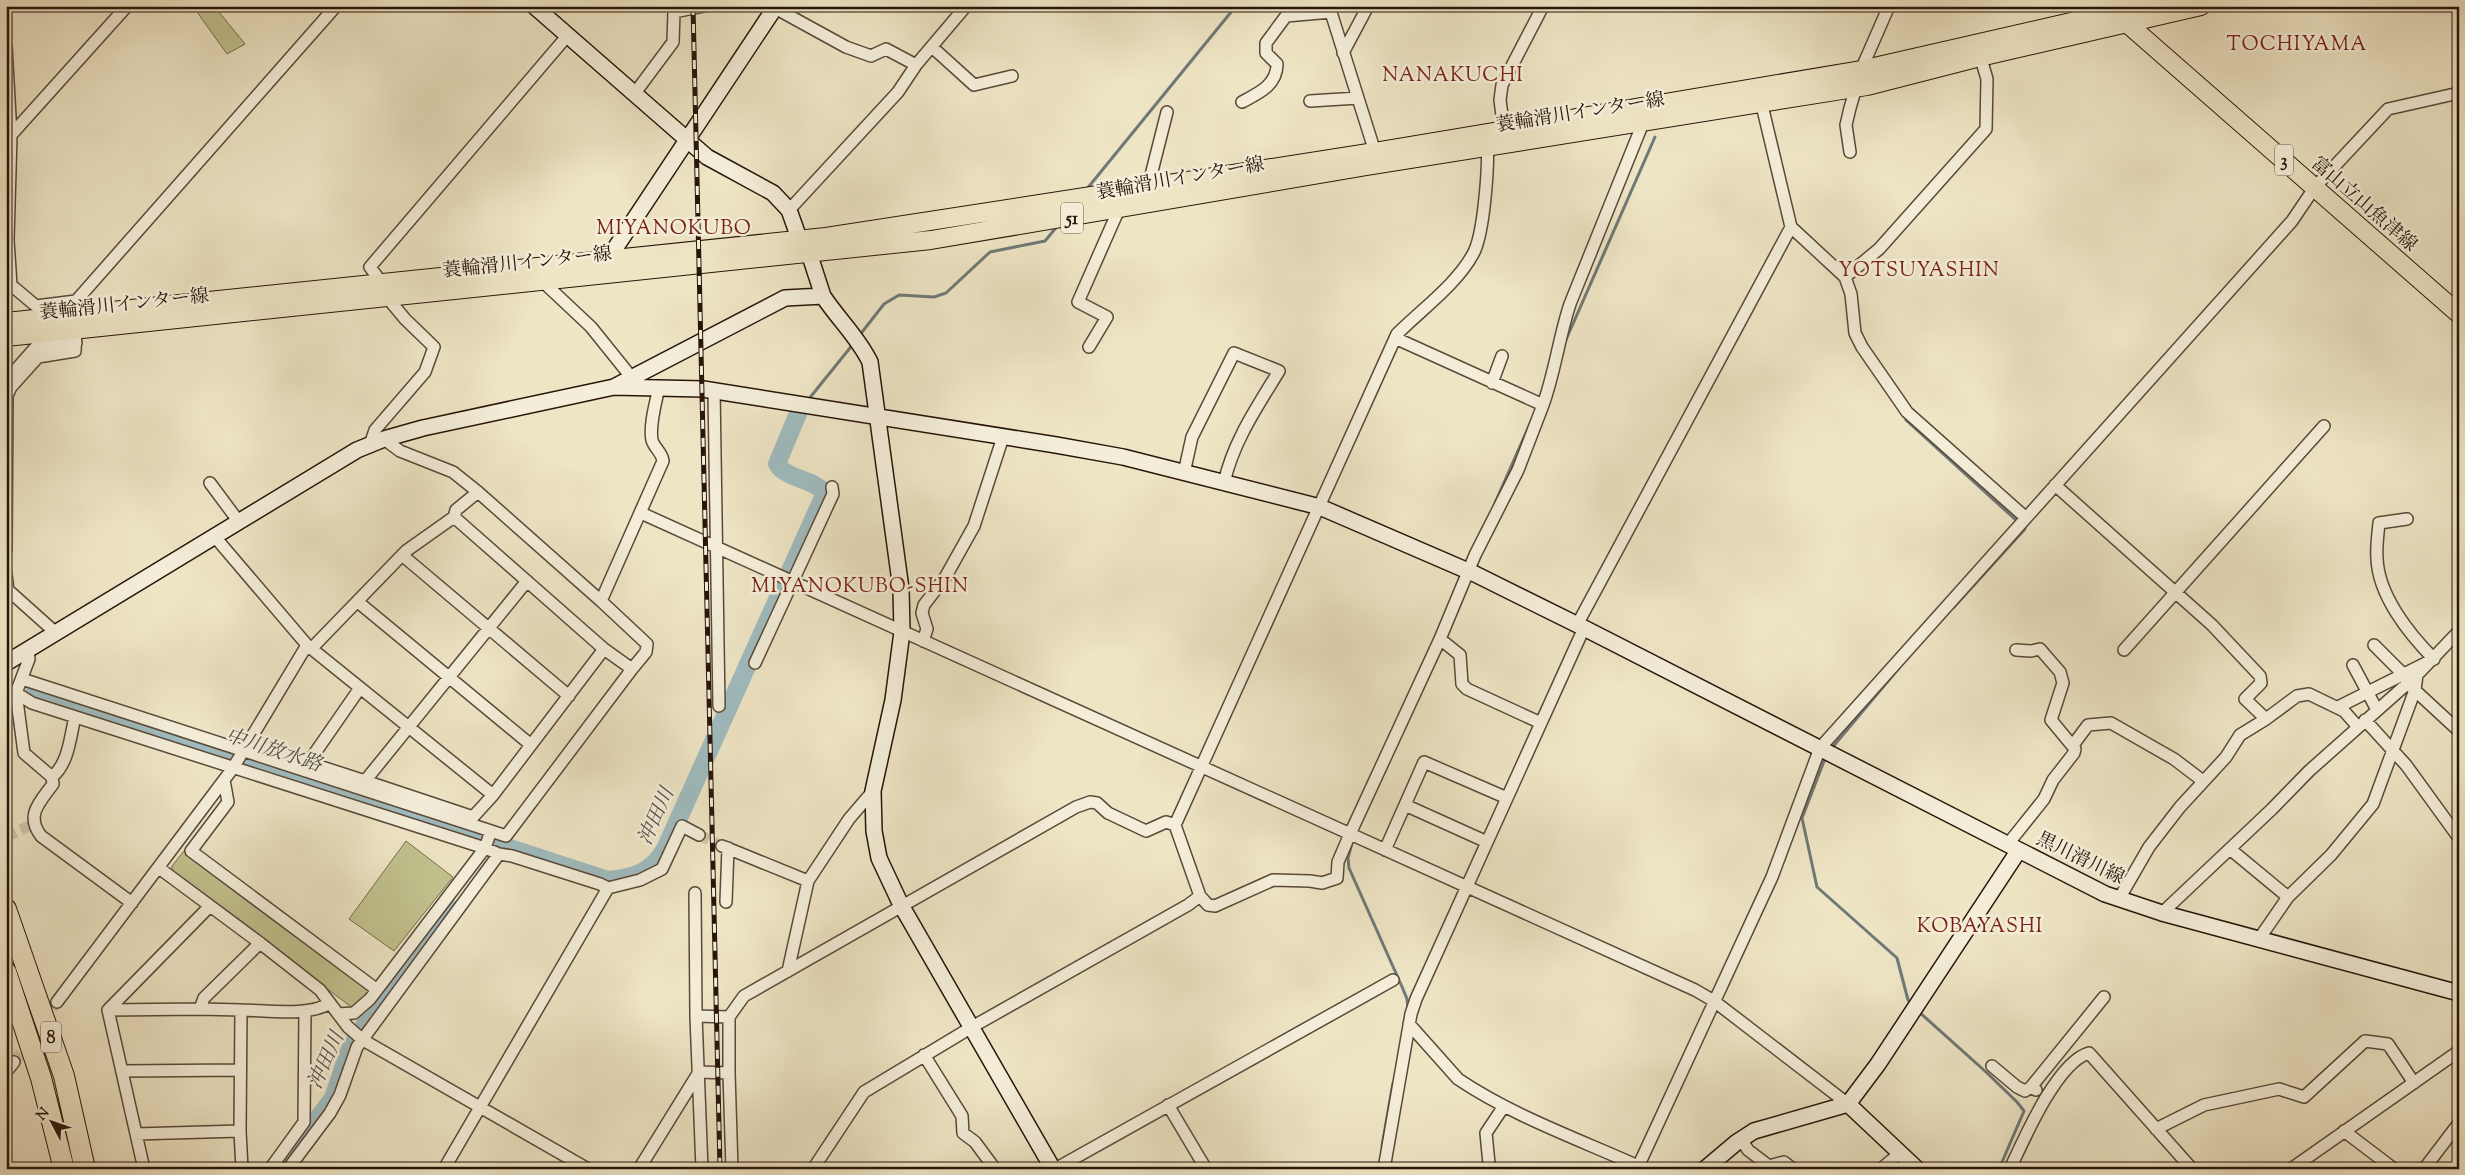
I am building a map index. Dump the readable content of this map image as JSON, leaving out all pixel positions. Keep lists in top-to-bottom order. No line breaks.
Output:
{"streets":{"highway":["8"],"main road":["蓑輪滑川インター線","3","富山立山魚津線","51"],"street":["黒川滑川線"]},"crossings":[["蓑輪滑川インター線","富山立山魚津線"]],"districts":["TOCHIYAMA","NANAKUCHI","MIYANOKUBO","YOTSUYASHIN","MIYANOKUBO-SHIN","KOBAYASHI"],"water":["中川放水路","沖田川"],"north":"top left"}
